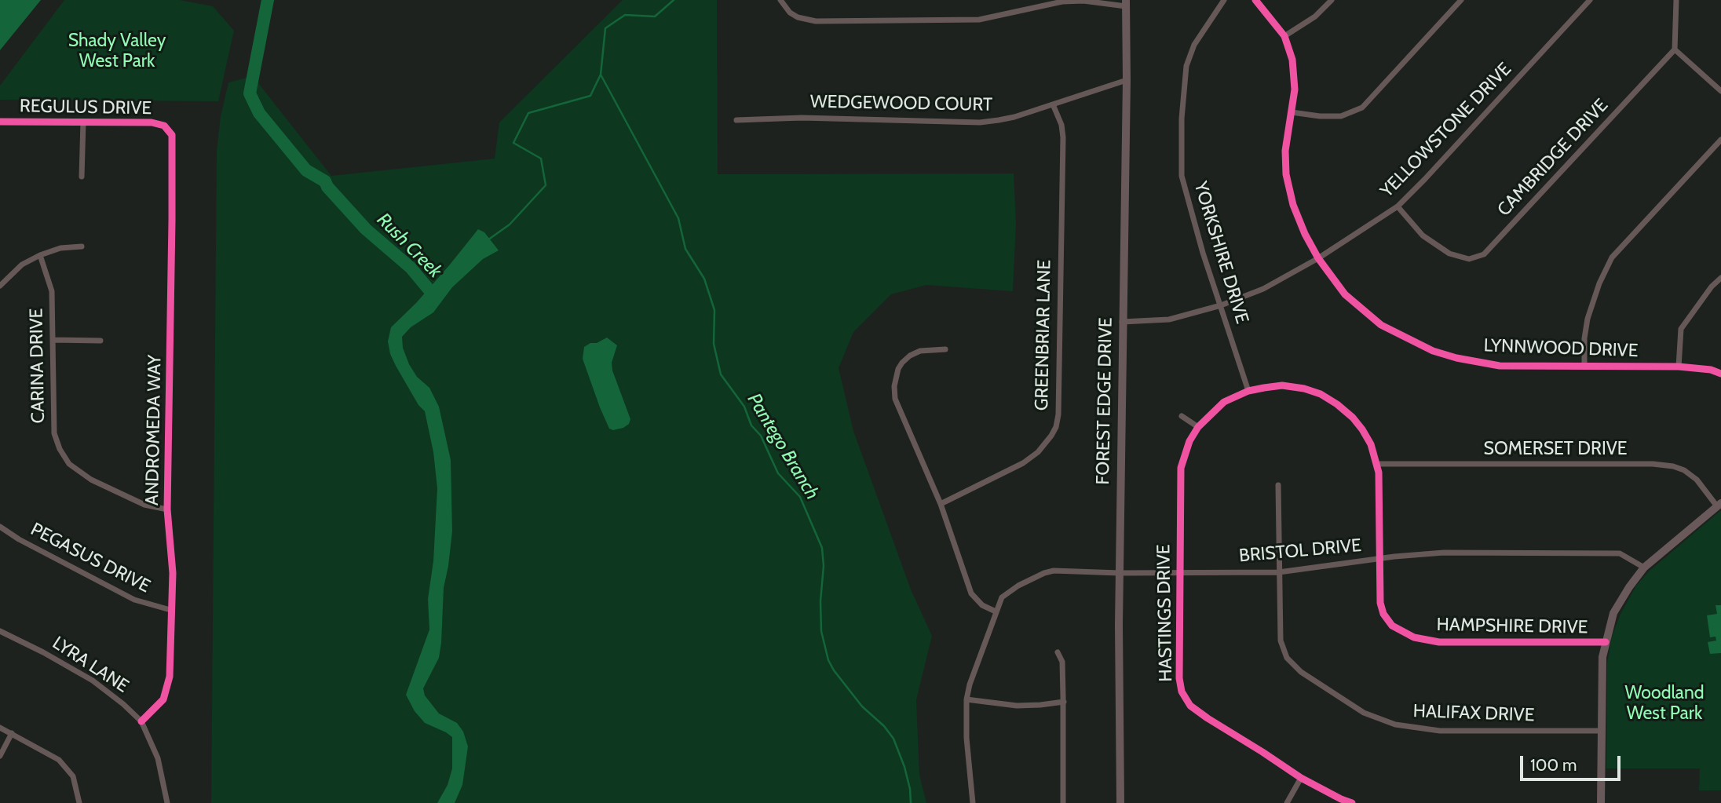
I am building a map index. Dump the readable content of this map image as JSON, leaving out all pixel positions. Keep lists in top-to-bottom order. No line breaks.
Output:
{"streets":{"street":["WEDGEWOOD COURT","REGULUS DRIVE","YELLOWSTONE DRIVE","CAMBRIDGE DRIVE","YORKSHIRE DRIVE","GREENBRIAR LANE","LYNNWOOD DRIVE","CARINA DRIVE","FOREST EDGE DRIVE","ANDROMEDA WAY","SOMERSET DRIVE","BRISTOL DRIVE","PEGASUS DRIVE","HASTINGS DRIVE","HAMPSHIRE DRIVE","LYRA LANE","HALIFAX DRIVE"]},"crossings":[["WEDGEWOOD COURT","GREENBRIAR LANE"],["WEDGEWOOD COURT","FOREST EDGE DRIVE"],["REGULUS DRIVE","ANDROMEDA WAY"],["YELLOWSTONE DRIVE","CAMBRIDGE DRIVE"],["YELLOWSTONE DRIVE","YORKSHIRE DRIVE"],["YELLOWSTONE DRIVE","LYNNWOOD DRIVE"],["YELLOWSTONE DRIVE","FOREST EDGE DRIVE"],["YORKSHIRE DRIVE","HASTINGS DRIVE"],["YORKSHIRE DRIVE","HAMPSHIRE DRIVE"],["CARINA DRIVE","ANDROMEDA WAY"],["FOREST EDGE DRIVE","BRISTOL DRIVE"],["ANDROMEDA WAY","PEGASUS DRIVE"],["ANDROMEDA WAY","LYRA LANE"],["SOMERSET DRIVE","HAMPSHIRE DRIVE"],["BRISTOL DRIVE","HASTINGS DRIVE"],["BRISTOL DRIVE","HAMPSHIRE DRIVE"],["BRISTOL DRIVE","HALIFAX DRIVE"],["HASTINGS DRIVE","HAMPSHIRE DRIVE"]],"water":["Rush Creek","Pantego Branch"],"parks":["Shady Valley West Park","Woodland West Park"],"scale_bar":"100 m"}
